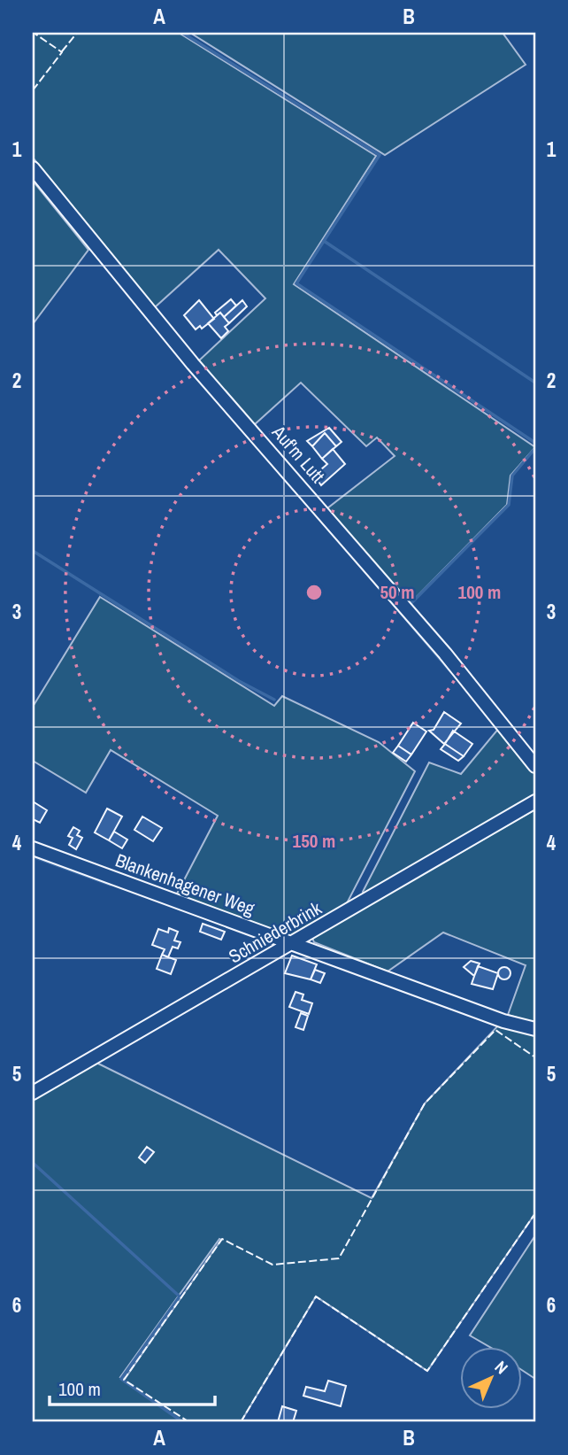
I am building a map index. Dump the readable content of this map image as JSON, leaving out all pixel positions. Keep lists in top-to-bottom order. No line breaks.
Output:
{"streets":{"street":["Auf'm Lutt","Blankenhagener Weg","Schniederbrink"]},"crossings":[["Blankenhagener Weg","Schniederbrink"]],"scale_bar":"100 m","north":"top right","grid":{"columns":["A","B"],"rows":["1","2","3","4","5","6"]},"rings":["50 m","100 m","150 m"]}
